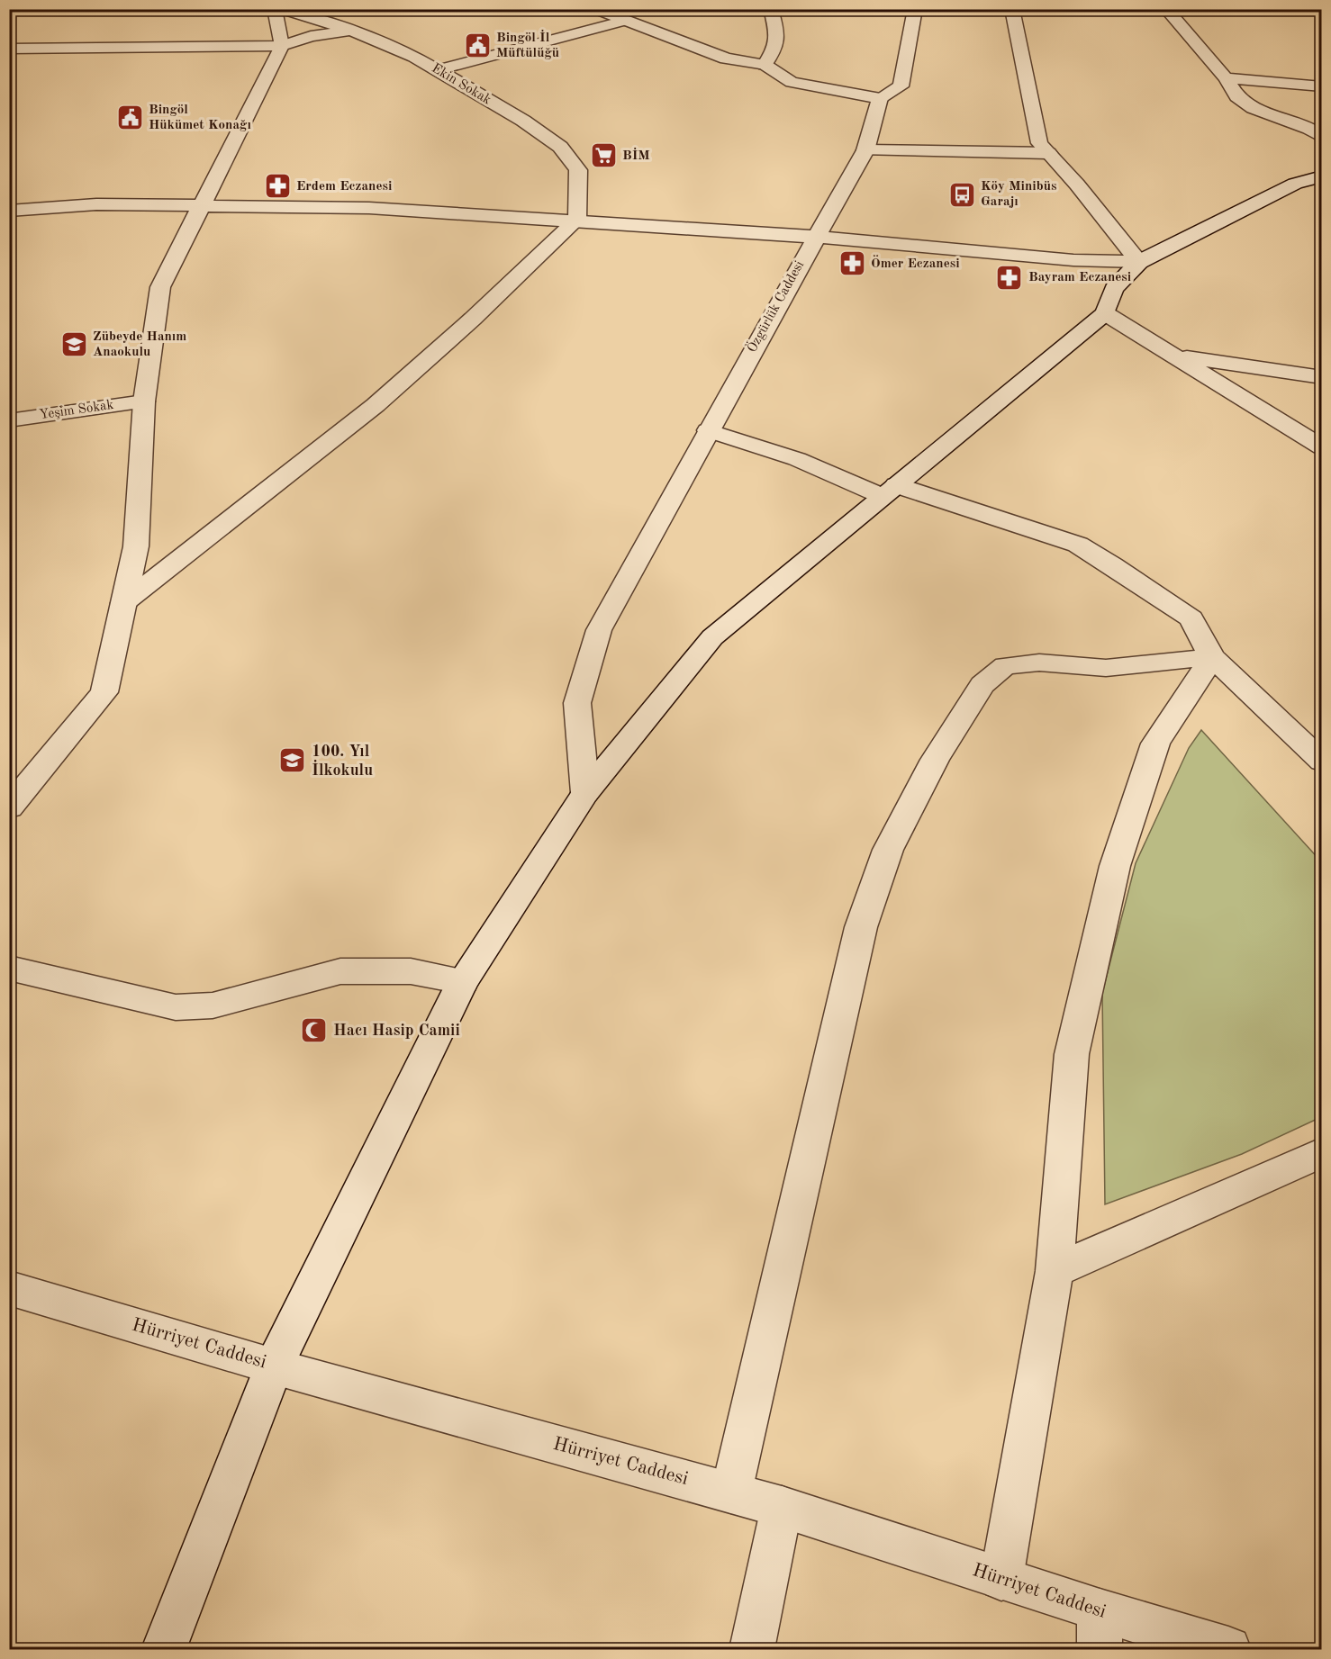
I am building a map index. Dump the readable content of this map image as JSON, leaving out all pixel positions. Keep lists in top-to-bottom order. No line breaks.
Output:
{"streets":{"street":["Ekin Sokak","Özgürlük Caddesi","Yeşim Sokak","Hürriyet Caddesi"]},"places":{"public building":["Bingöl İl Müftülüğü","Bingöl Hükümet Konağı"],"supermarket":["BİM"],"pharmacy":["Erdem Eczanesi","Ömer Eczanesi","Bayram Eczanesi"],"bus stop":["Köy Minibüs Garajı"],"school or university":["Zübeyde Hanım Anaokulu","100. Yıl İlkokulu"],"mosque":["Hacı Hasip Camii"]}}
